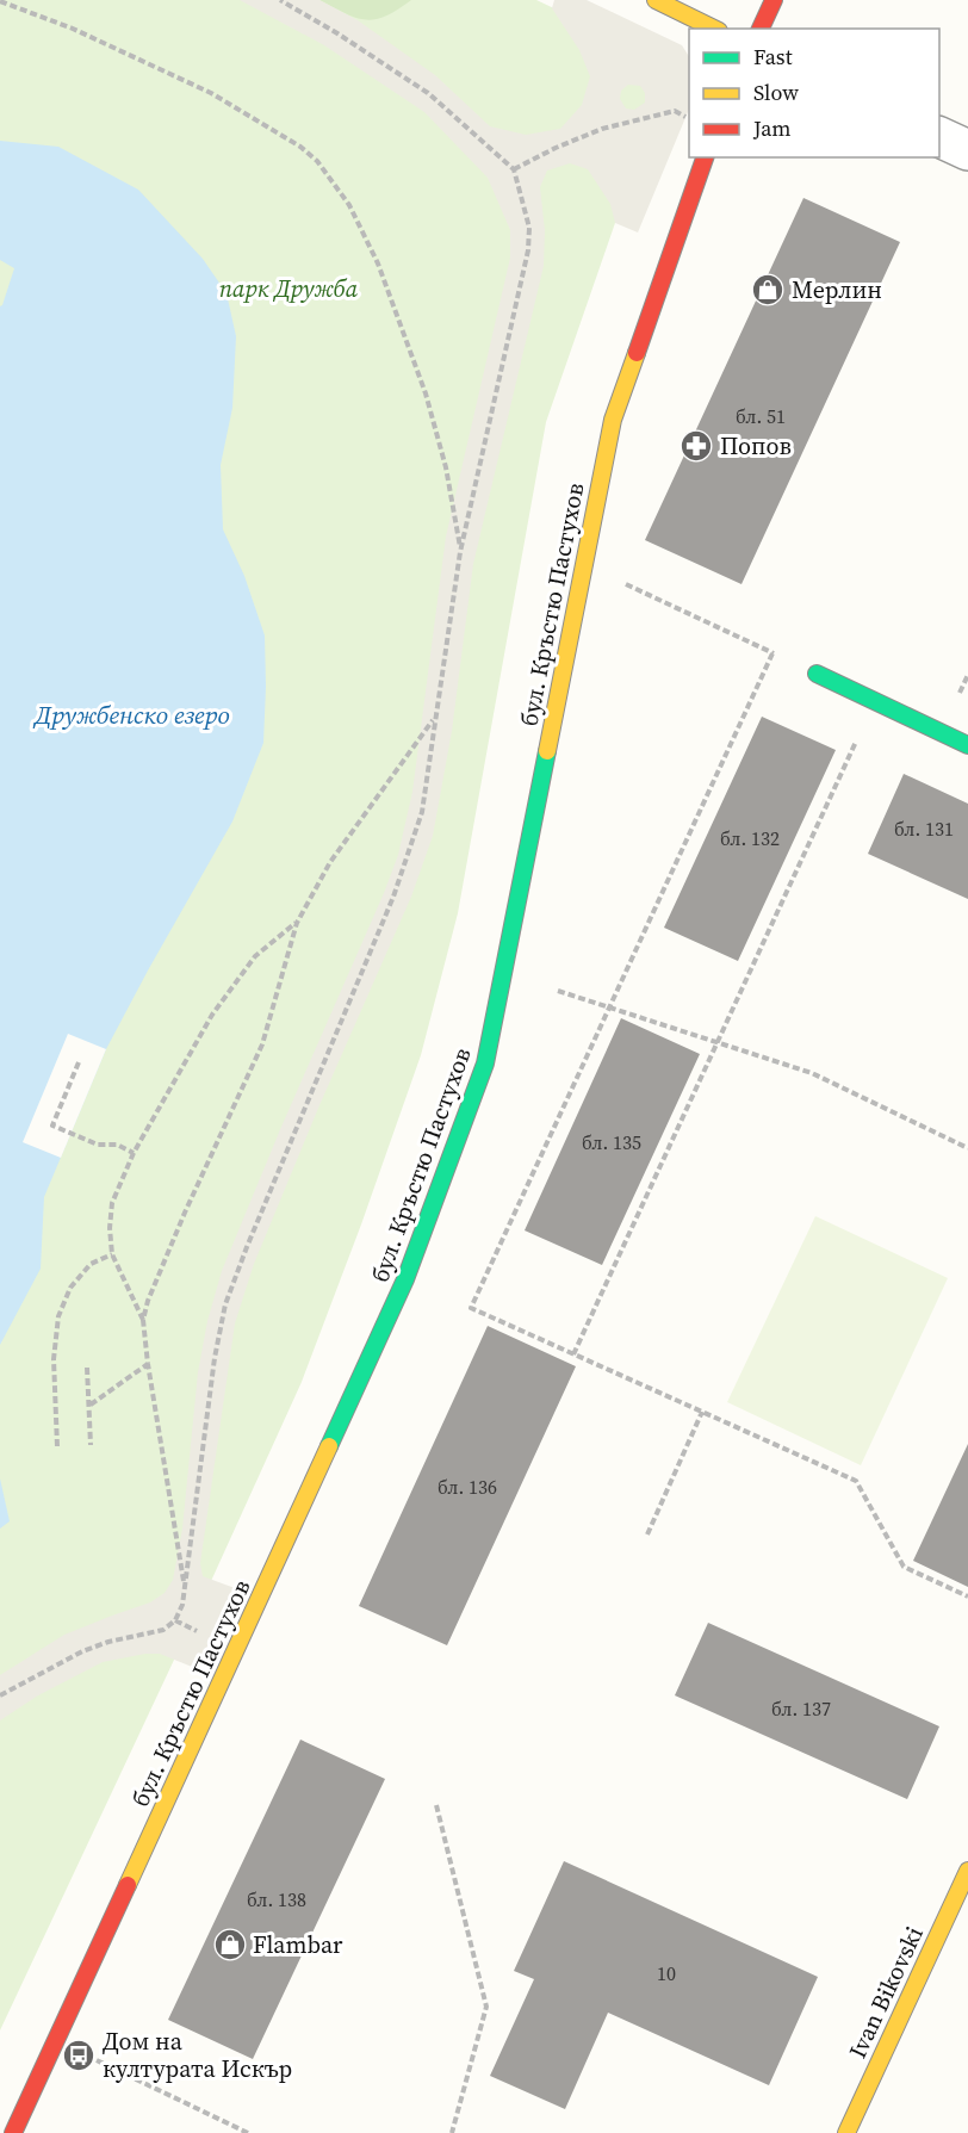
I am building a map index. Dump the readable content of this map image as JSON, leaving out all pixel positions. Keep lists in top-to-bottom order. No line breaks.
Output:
{"streets":{"street":["бул. Кръстю Пастухов","Ivan Bikovski"]},"water":["Дружбенско езеро"],"parks":["парк Дружба"],"places":{"shop":["Мерлин","Flambar"],"pharmacy":["Попов"],"bus stop":["Дом на културата Искър"]},"house_numbers":["бл. 51","бл. 131","бл. 132","бл. 135","бл. 136","бл. 137","бл. 138","10"],"legend":["Fast","Slow","Jam"]}
